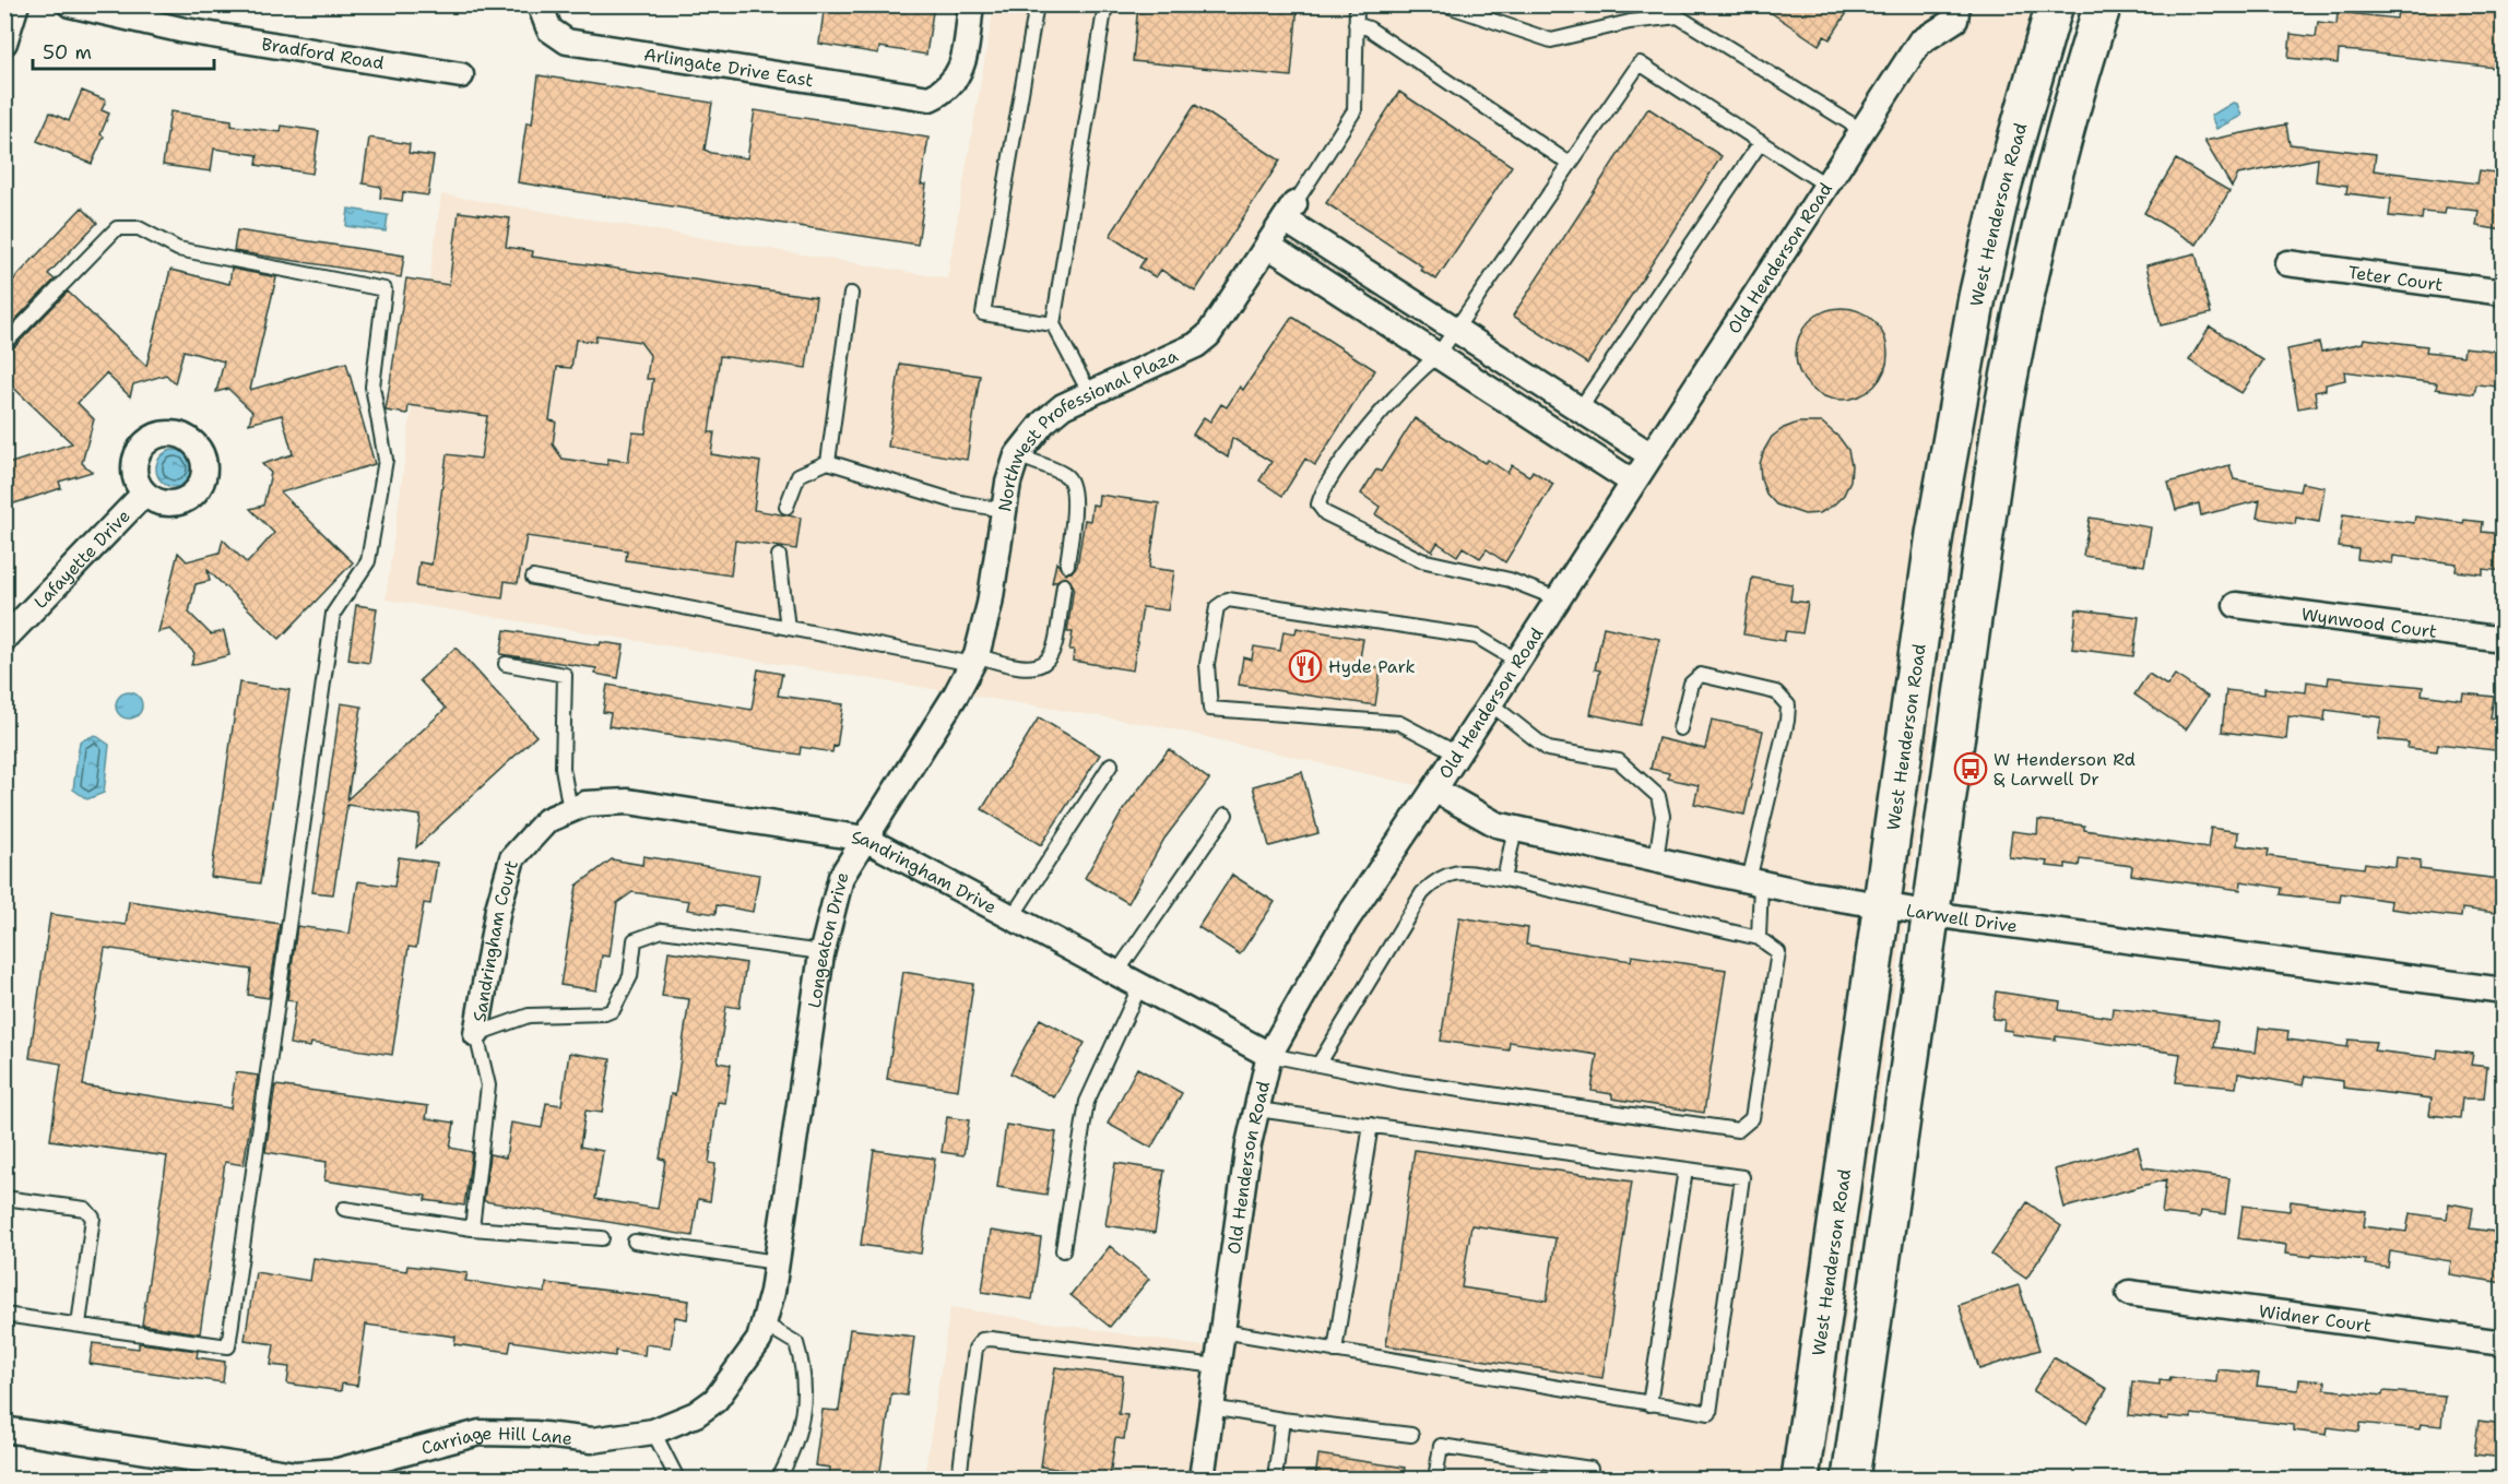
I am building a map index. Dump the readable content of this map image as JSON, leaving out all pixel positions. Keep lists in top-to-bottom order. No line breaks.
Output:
{"streets":{"main road":["West Henderson Road"],"street":["Bradford Road","Arlingate Drive East","Old Henderson Road","Teter Court","Northwest Professional Plaza","Lafayette Drive","Wynwood Court","Sandringham Drive","Larwell Drive","Sandringham Court","Longeaton Drive","Widner Court","Carriage Hill Lane"]},"crossings":[["West Henderson Road","Larwell Drive"],["Old Henderson Road","Sandringham Drive"],["Old Henderson Road","Larwell Drive"],["Northwest Professional Plaza","Longeaton Drive"],["Sandringham Drive","Sandringham Court"],["Sandringham Drive","Longeaton Drive"],["Longeaton Drive","Carriage Hill Lane"]],"places":{"restaurant":["Hyde Park"],"bus stop":["W Henderson Rd & Larwell Dr"]},"scale_bar":"50 m"}
